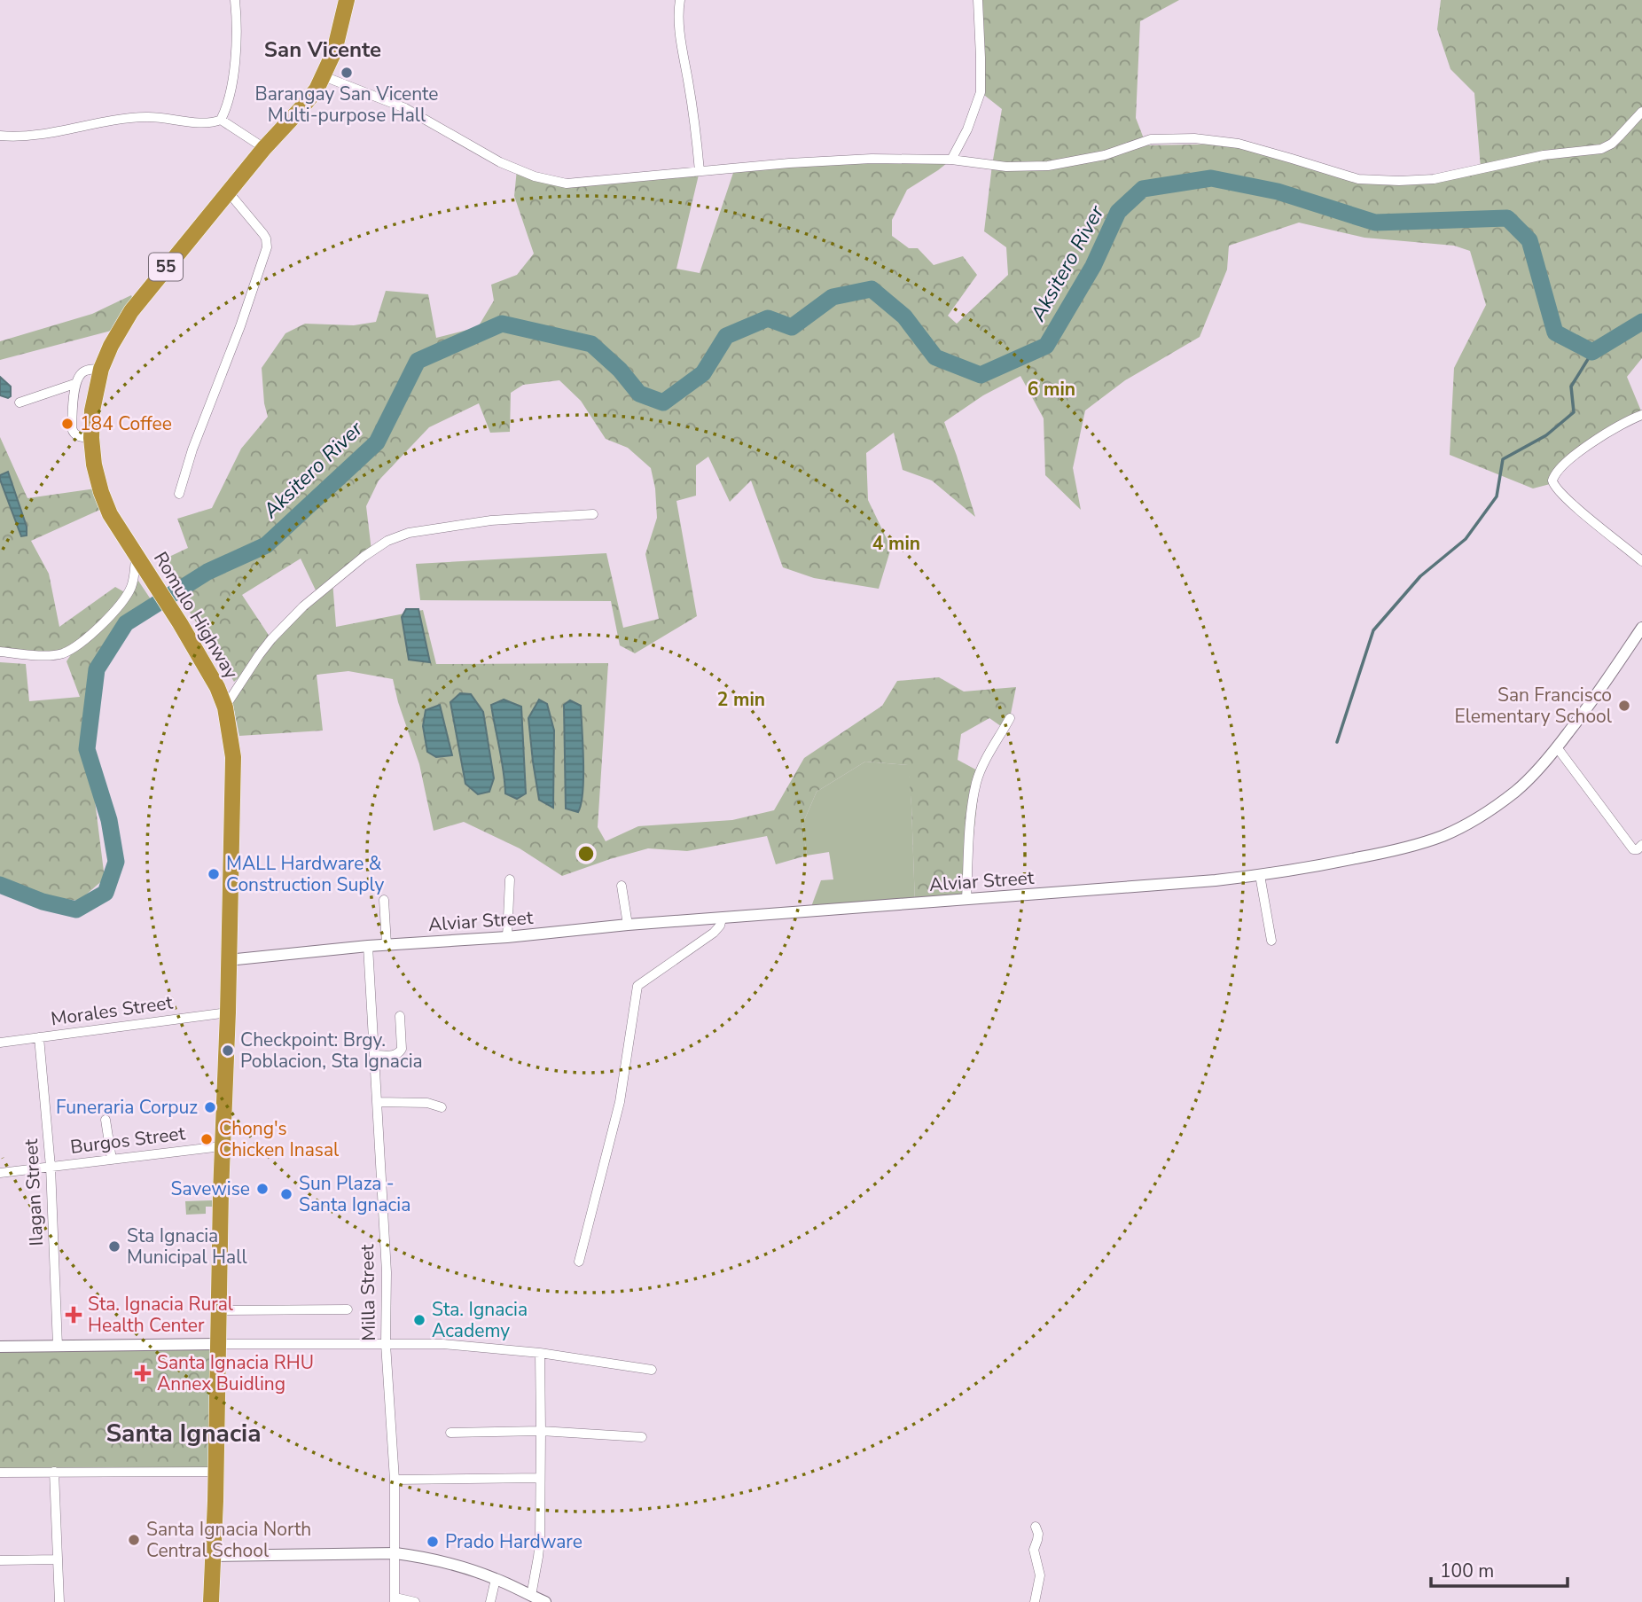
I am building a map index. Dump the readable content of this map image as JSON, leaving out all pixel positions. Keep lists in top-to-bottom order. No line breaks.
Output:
{"streets":{"highway":["55","Romulo Highway"],"street":["Alviar Street","Morales Street","Burgos Street","Ilagan Street","Milla Street"]},"crossings":[["Romulo Highway","Alviar Street"],["Romulo Highway","Morales Street"],["Romulo Highway","Burgos Street"],["Alviar Street","Milla Street"],["Morales Street","Ilagan Street"],["Burgos Street","Ilagan Street"]],"districts":["San Vicente","Santa Ignacia"],"water":["Aksitero River"],"places":{"other":["Barangay San Vicente Multi-purpose Hall","184 Coffee","San Francisco Elementary School","MALL Hardware & Construction Suply","Checkpoint: Brgy. Poblacion, Sta Ignacia","Funeraria Corpuz","Chong's Chicken Inasal","Savewise","Sun Plaza - Santa Ignacia","Sta Ignacia Municipal Hall","Sta. Ignacia Academy","Santa Ignacia North Central School","Prado Hardware"],"health":["Sta. Ignacia Rural Health Center","Santa Ignacia RHU Annex Buidling"]},"scale_bar":"100 m","rings":["6 min","4 min","2 min"]}
